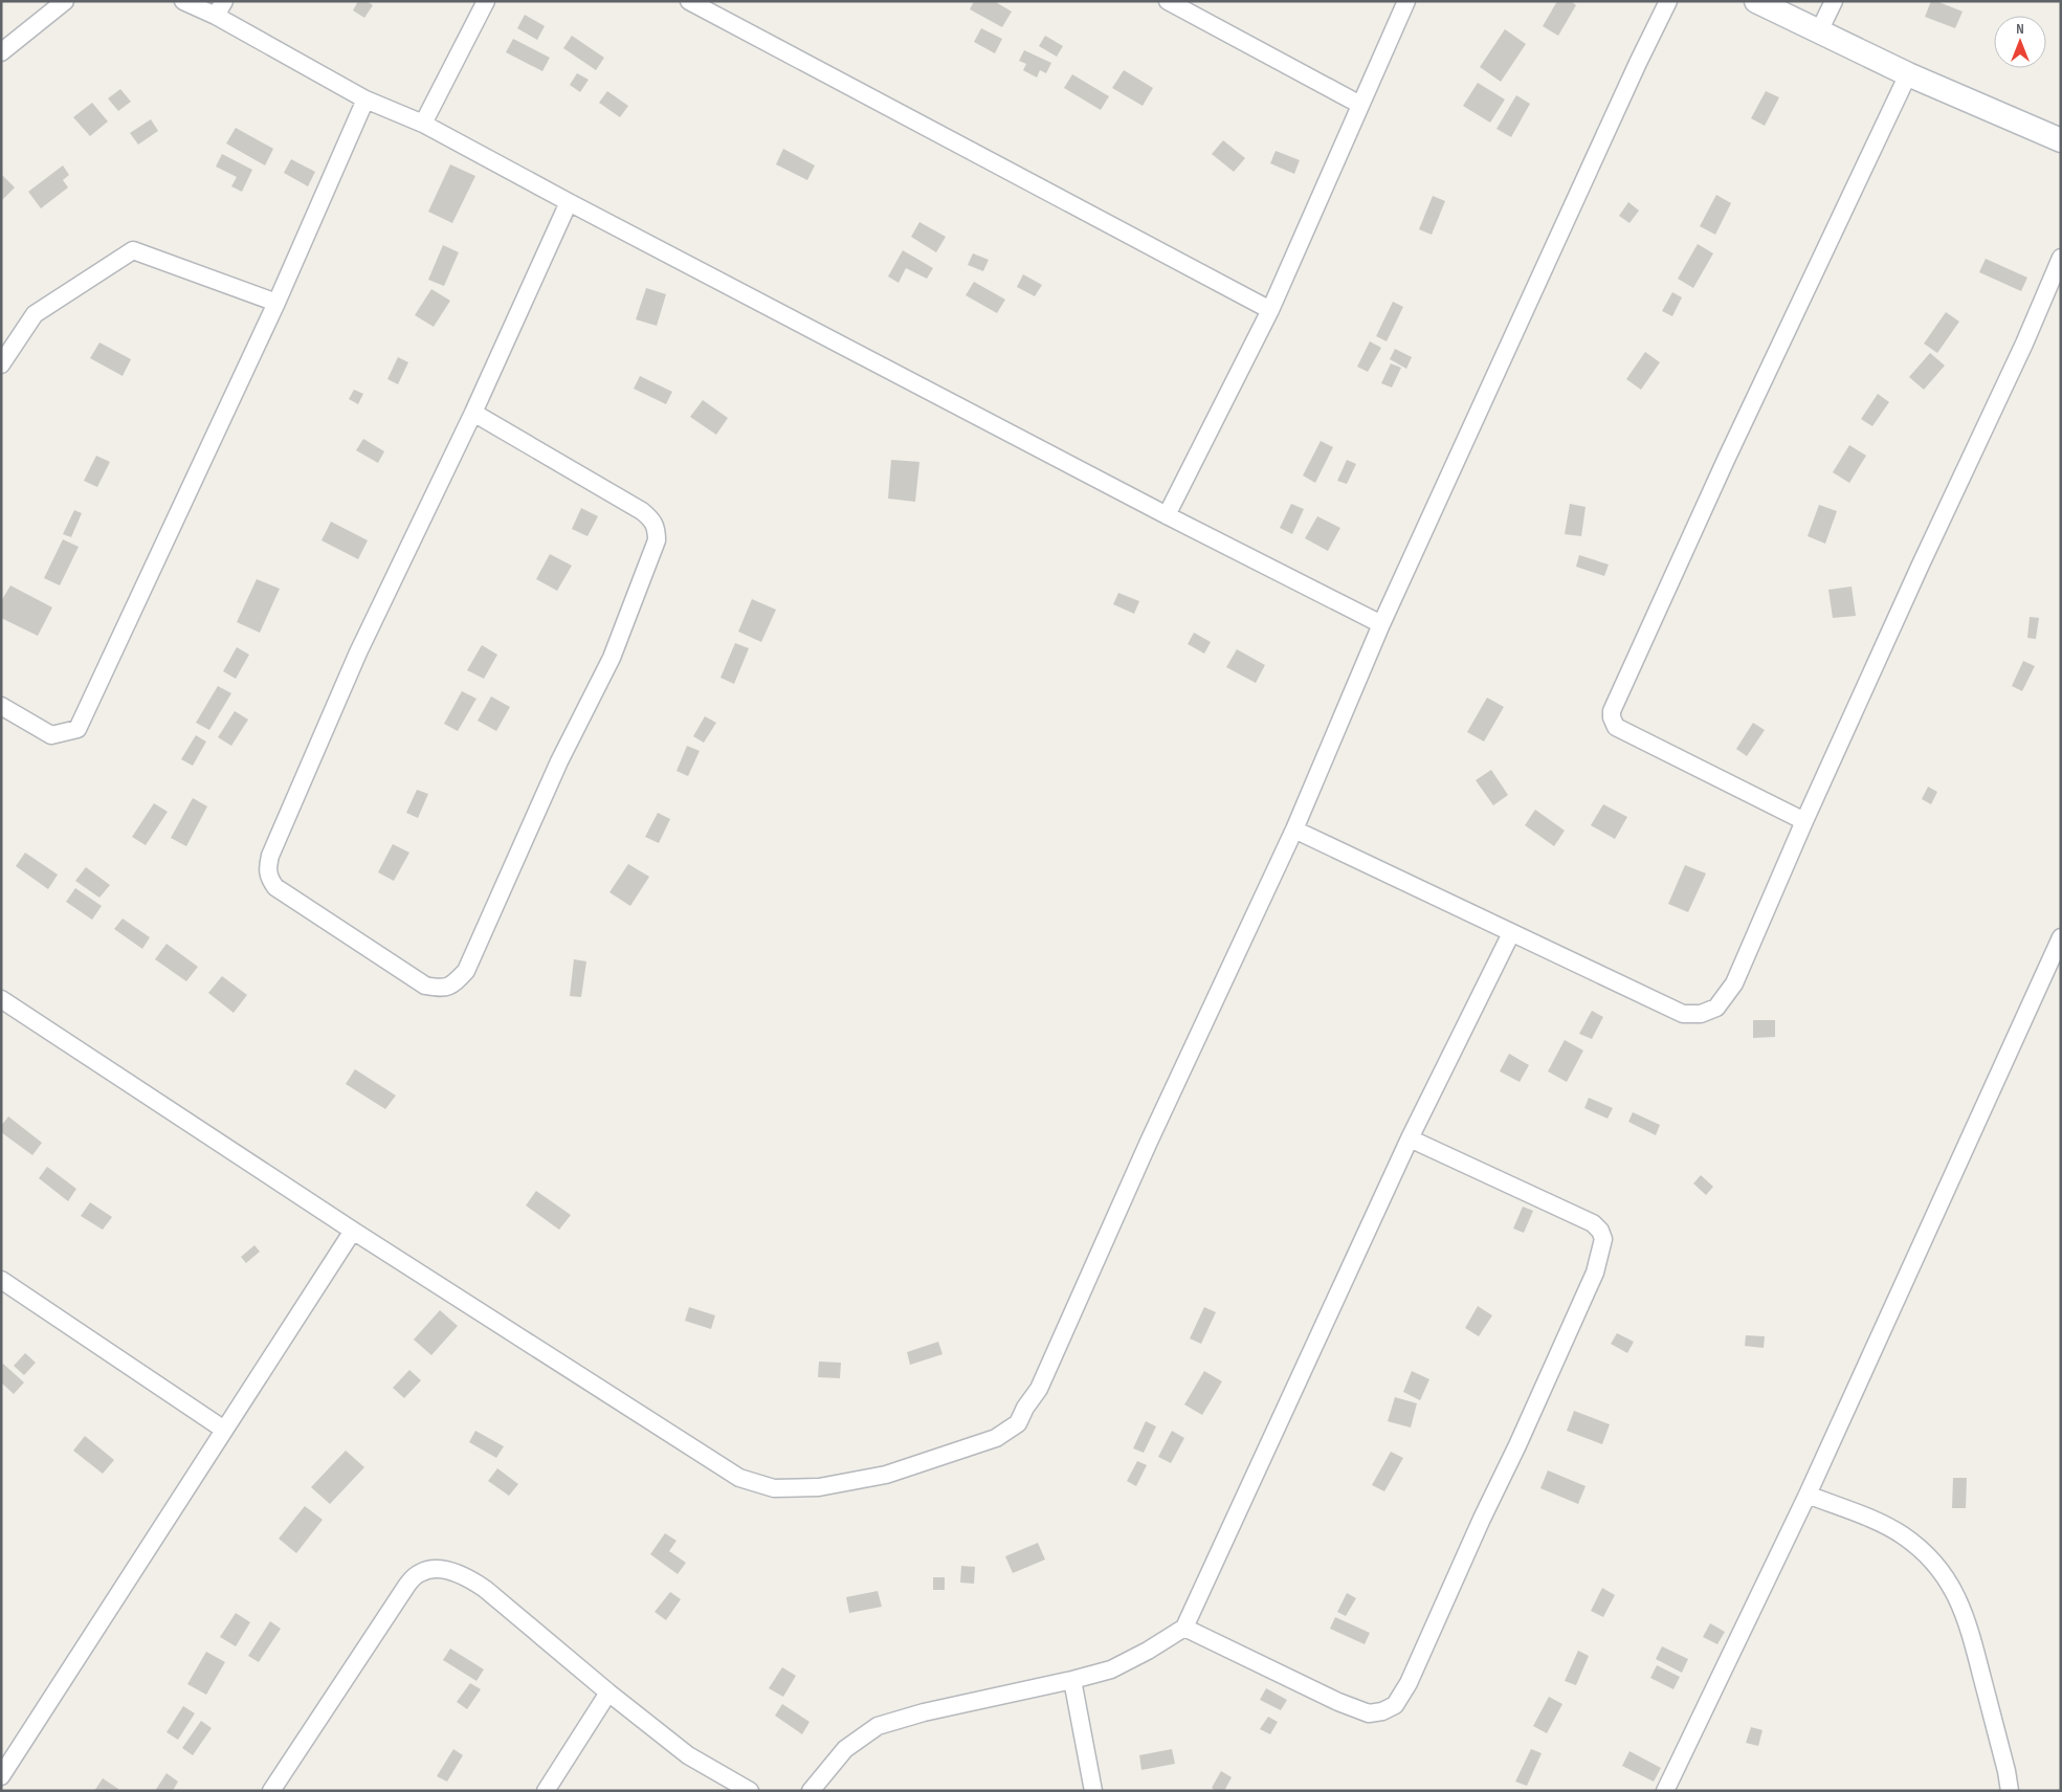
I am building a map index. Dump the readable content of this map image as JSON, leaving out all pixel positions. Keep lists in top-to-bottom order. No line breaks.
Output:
{"north":"top"}
